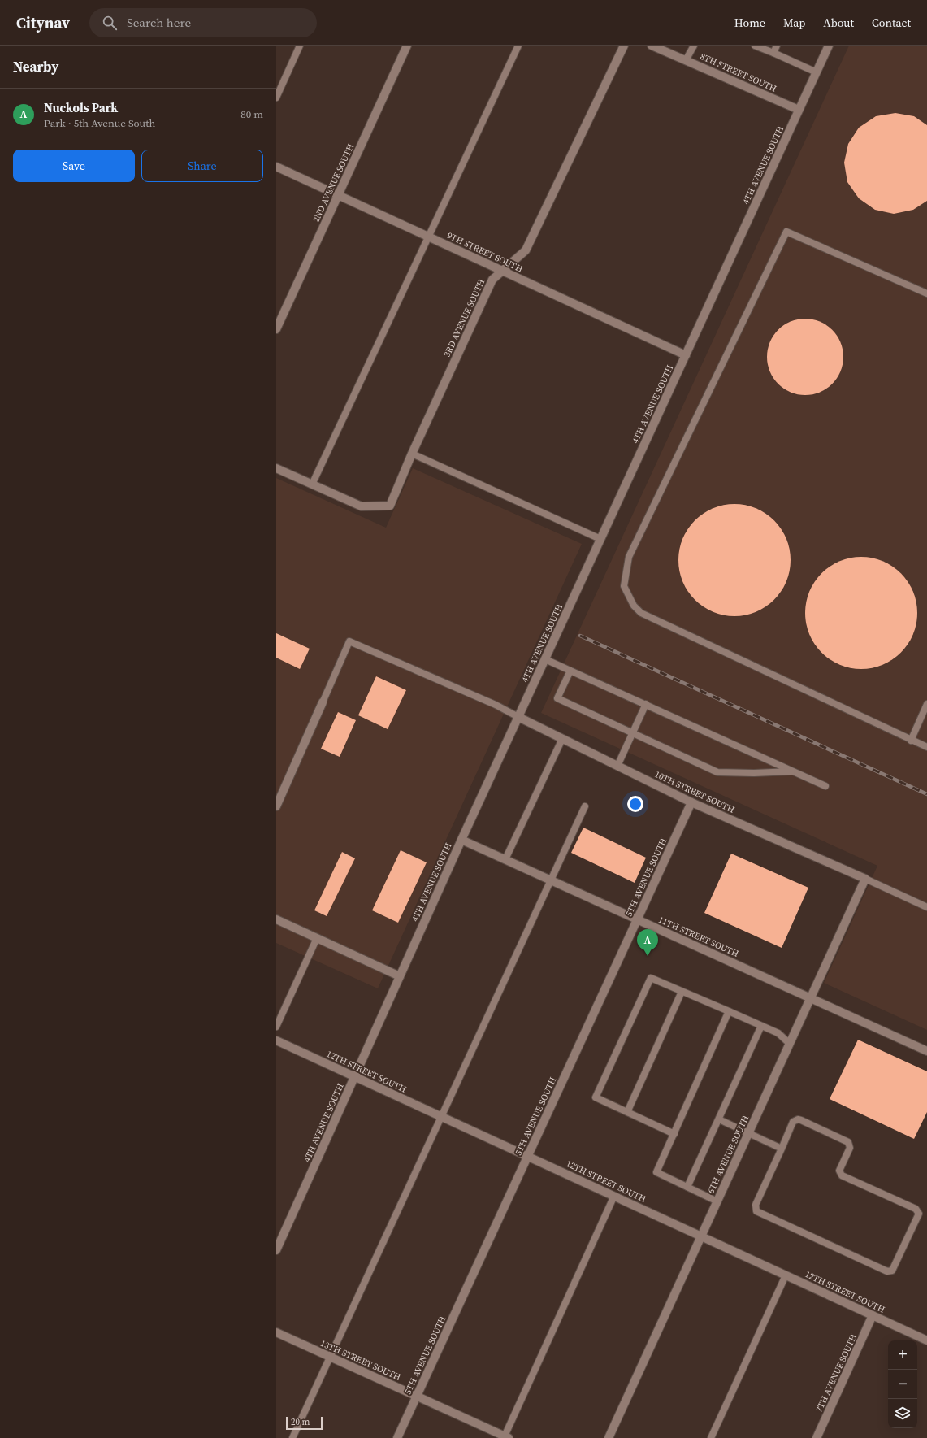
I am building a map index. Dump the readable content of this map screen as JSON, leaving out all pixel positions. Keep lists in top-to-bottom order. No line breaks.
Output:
{"streets":{"street":["8TH STREET SOUTH","4TH AVENUE SOUTH","2ND AVENUE SOUTH","9TH STREET SOUTH","3RD AVENUE SOUTH","10TH STREET SOUTH","5TH AVENUE SOUTH","11TH STREET SOUTH","12TH STREET SOUTH","6TH AVENUE SOUTH","13TH STREET SOUTH","7TH AVENUE SOUTH"]},"crossings":[["8TH STREET SOUTH","4TH AVENUE SOUTH"],["4TH AVENUE SOUTH","9TH STREET SOUTH"],["4TH AVENUE SOUTH","10TH STREET SOUTH"],["4TH AVENUE SOUTH","11TH STREET SOUTH"],["4TH AVENUE SOUTH","12TH STREET SOUTH"],["2ND AVENUE SOUTH","9TH STREET SOUTH"],["9TH STREET SOUTH","3RD AVENUE SOUTH"],["10TH STREET SOUTH","5TH AVENUE SOUTH"],["10TH STREET SOUTH","6TH AVENUE SOUTH"],["5TH AVENUE SOUTH","11TH STREET SOUTH"],["5TH AVENUE SOUTH","12TH STREET SOUTH"],["5TH AVENUE SOUTH","13TH STREET SOUTH"],["11TH STREET SOUTH","6TH AVENUE SOUTH"],["12TH STREET SOUTH","6TH AVENUE SOUTH"],["12TH STREET SOUTH","7TH AVENUE SOUTH"]],"scale_bar":"20 m","page":{"header":"Citynav","search":"Search here","nav":["Home","Map","About","Contact"],"heading":"Nearby","list":[{"mark":"A","name":"Nuckols Park","note":"Park · 5th Avenue South","value":"80 m"}],"buttons":["Save","Share"],"pins":"A","map_buttons":["+","−"],"scale":"20 m"}}
